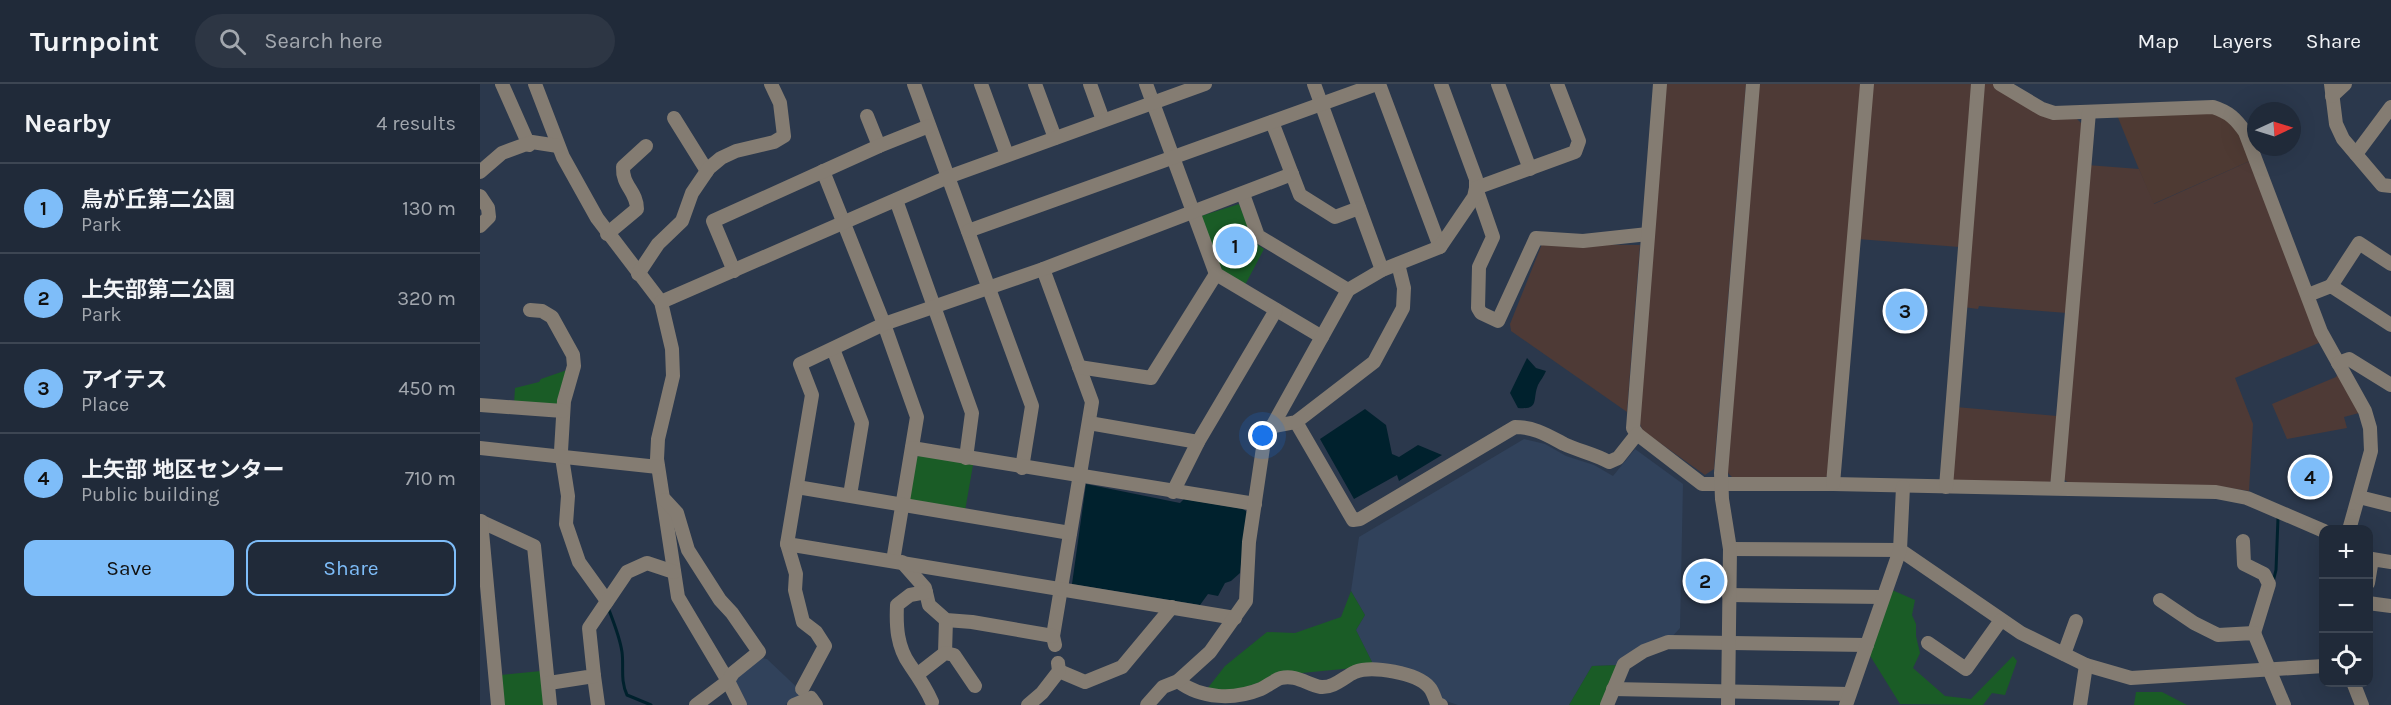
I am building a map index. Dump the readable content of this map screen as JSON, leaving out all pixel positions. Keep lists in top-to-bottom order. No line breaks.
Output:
{"north":"right","page":{"header":"Turnpoint","search":"Search here","nav":["Map","Layers","Share"],"heading":["Nearby","4 results"],"list":[{"mark":"1","name":"鳥が丘第二公園","note":"Park","value":"130 m"},{"mark":"2","name":"上矢部第二公園","note":"Park","value":"320 m"},{"mark":"3","name":"アイテス","note":"Place","value":"450 m"},{"mark":"4","name":"上矢部 地区センター","note":"Public building","value":"710 m"}],"pins":["1","3","4","2"],"buttons":["Save","Share"],"map_buttons":["+","−"]}}
